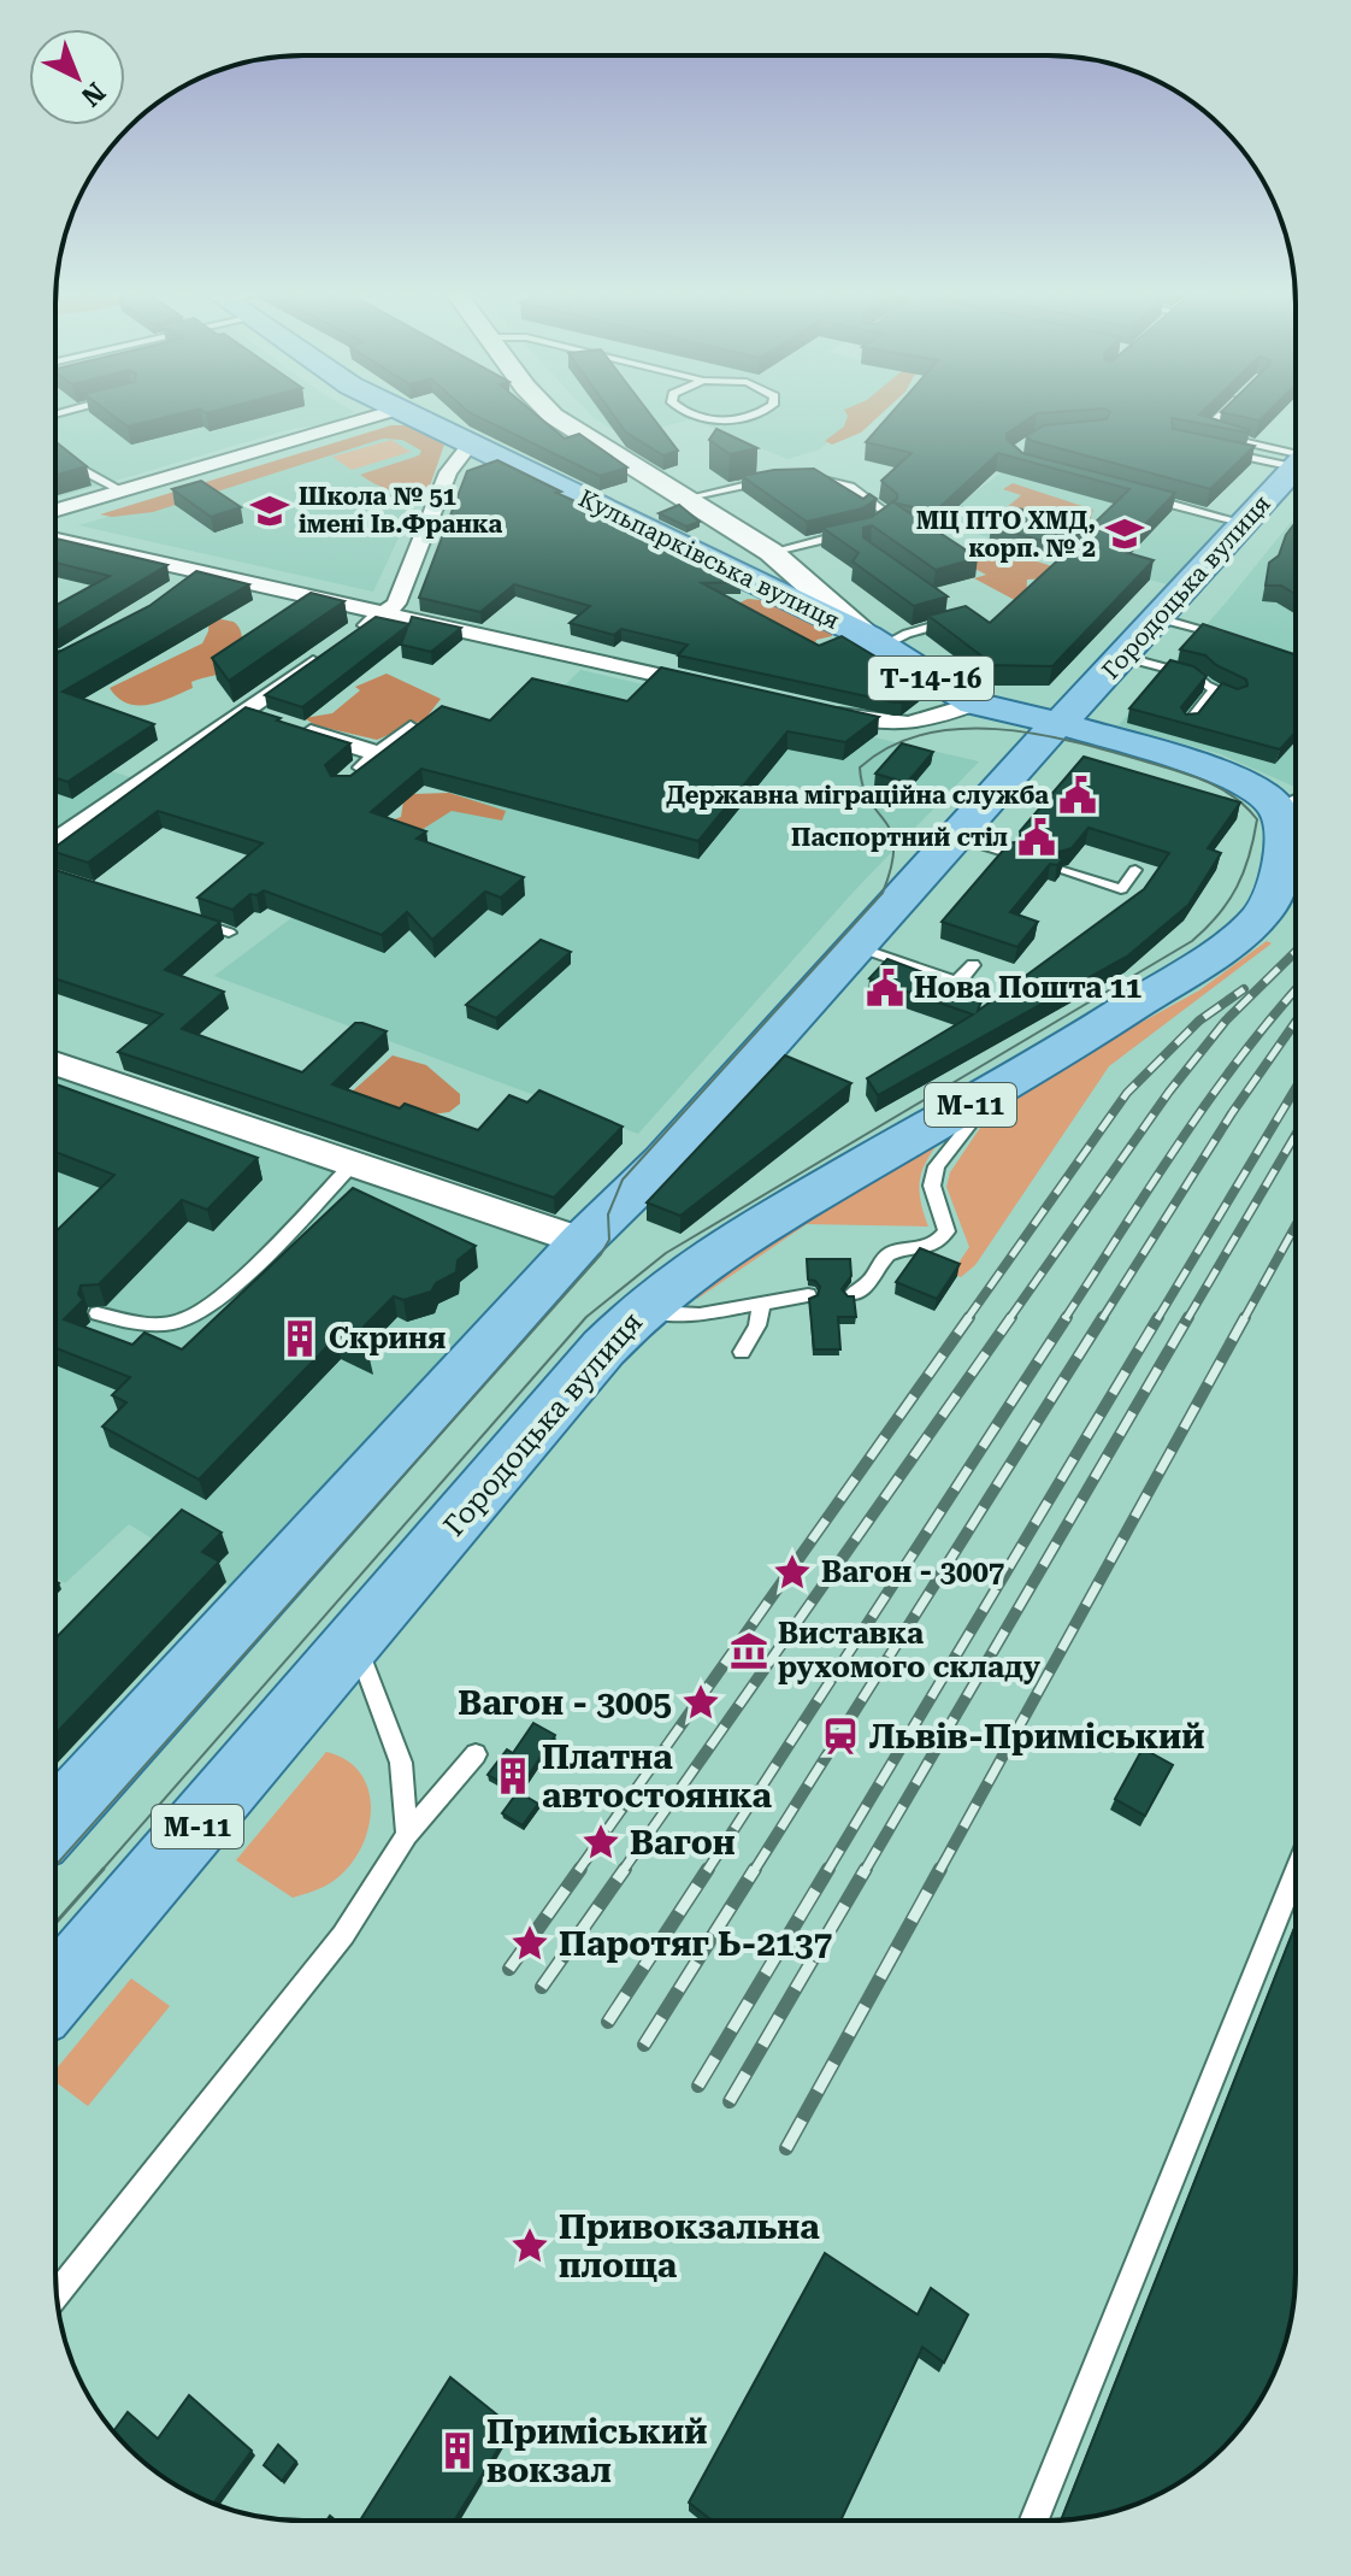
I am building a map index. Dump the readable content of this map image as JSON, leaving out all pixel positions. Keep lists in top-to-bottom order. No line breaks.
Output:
{"streets":{"main road":["Кульпарківська вулиця","Городоцька вулиця","Т-14-16","М-11"]},"crossings":[["Кульпарківська вулиця","Городоцька вулиця"]],"places":{"school or university":["Школа № 51 імені Ів.Франка","МЦ ПТО ХМД, корп. № 2"],"public building":["Державна міграційна служба","Паспортний стіл","Нова Пошта 11"],"building":["Скриня","Платна автостоянка","Приміський вокзал"],"place":["Вагон - 3007","Вагон - 3005","Вагон","Паротяг Ь-2137","Привокзальна площа"],"museum":["Виставка рухомого складу"],"station":["Львів-Приміський"]},"north":"bottom right"}
